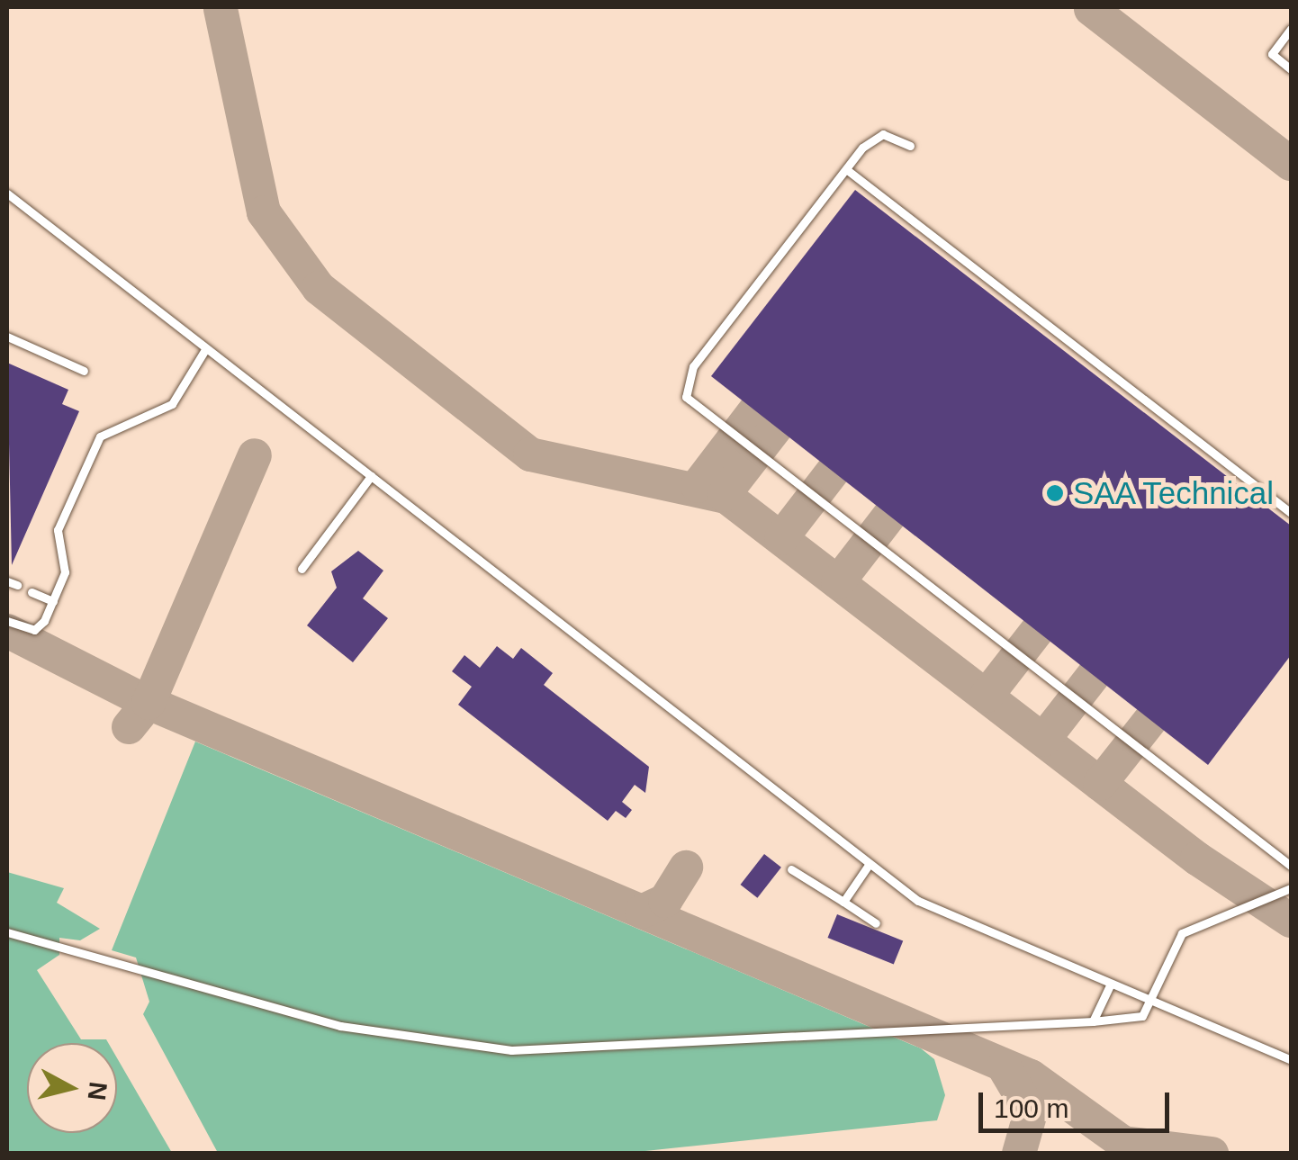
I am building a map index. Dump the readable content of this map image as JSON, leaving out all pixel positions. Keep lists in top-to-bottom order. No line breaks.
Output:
{"places":["SAA Technical"],"scale_bar":"100 m","north":"right"}
